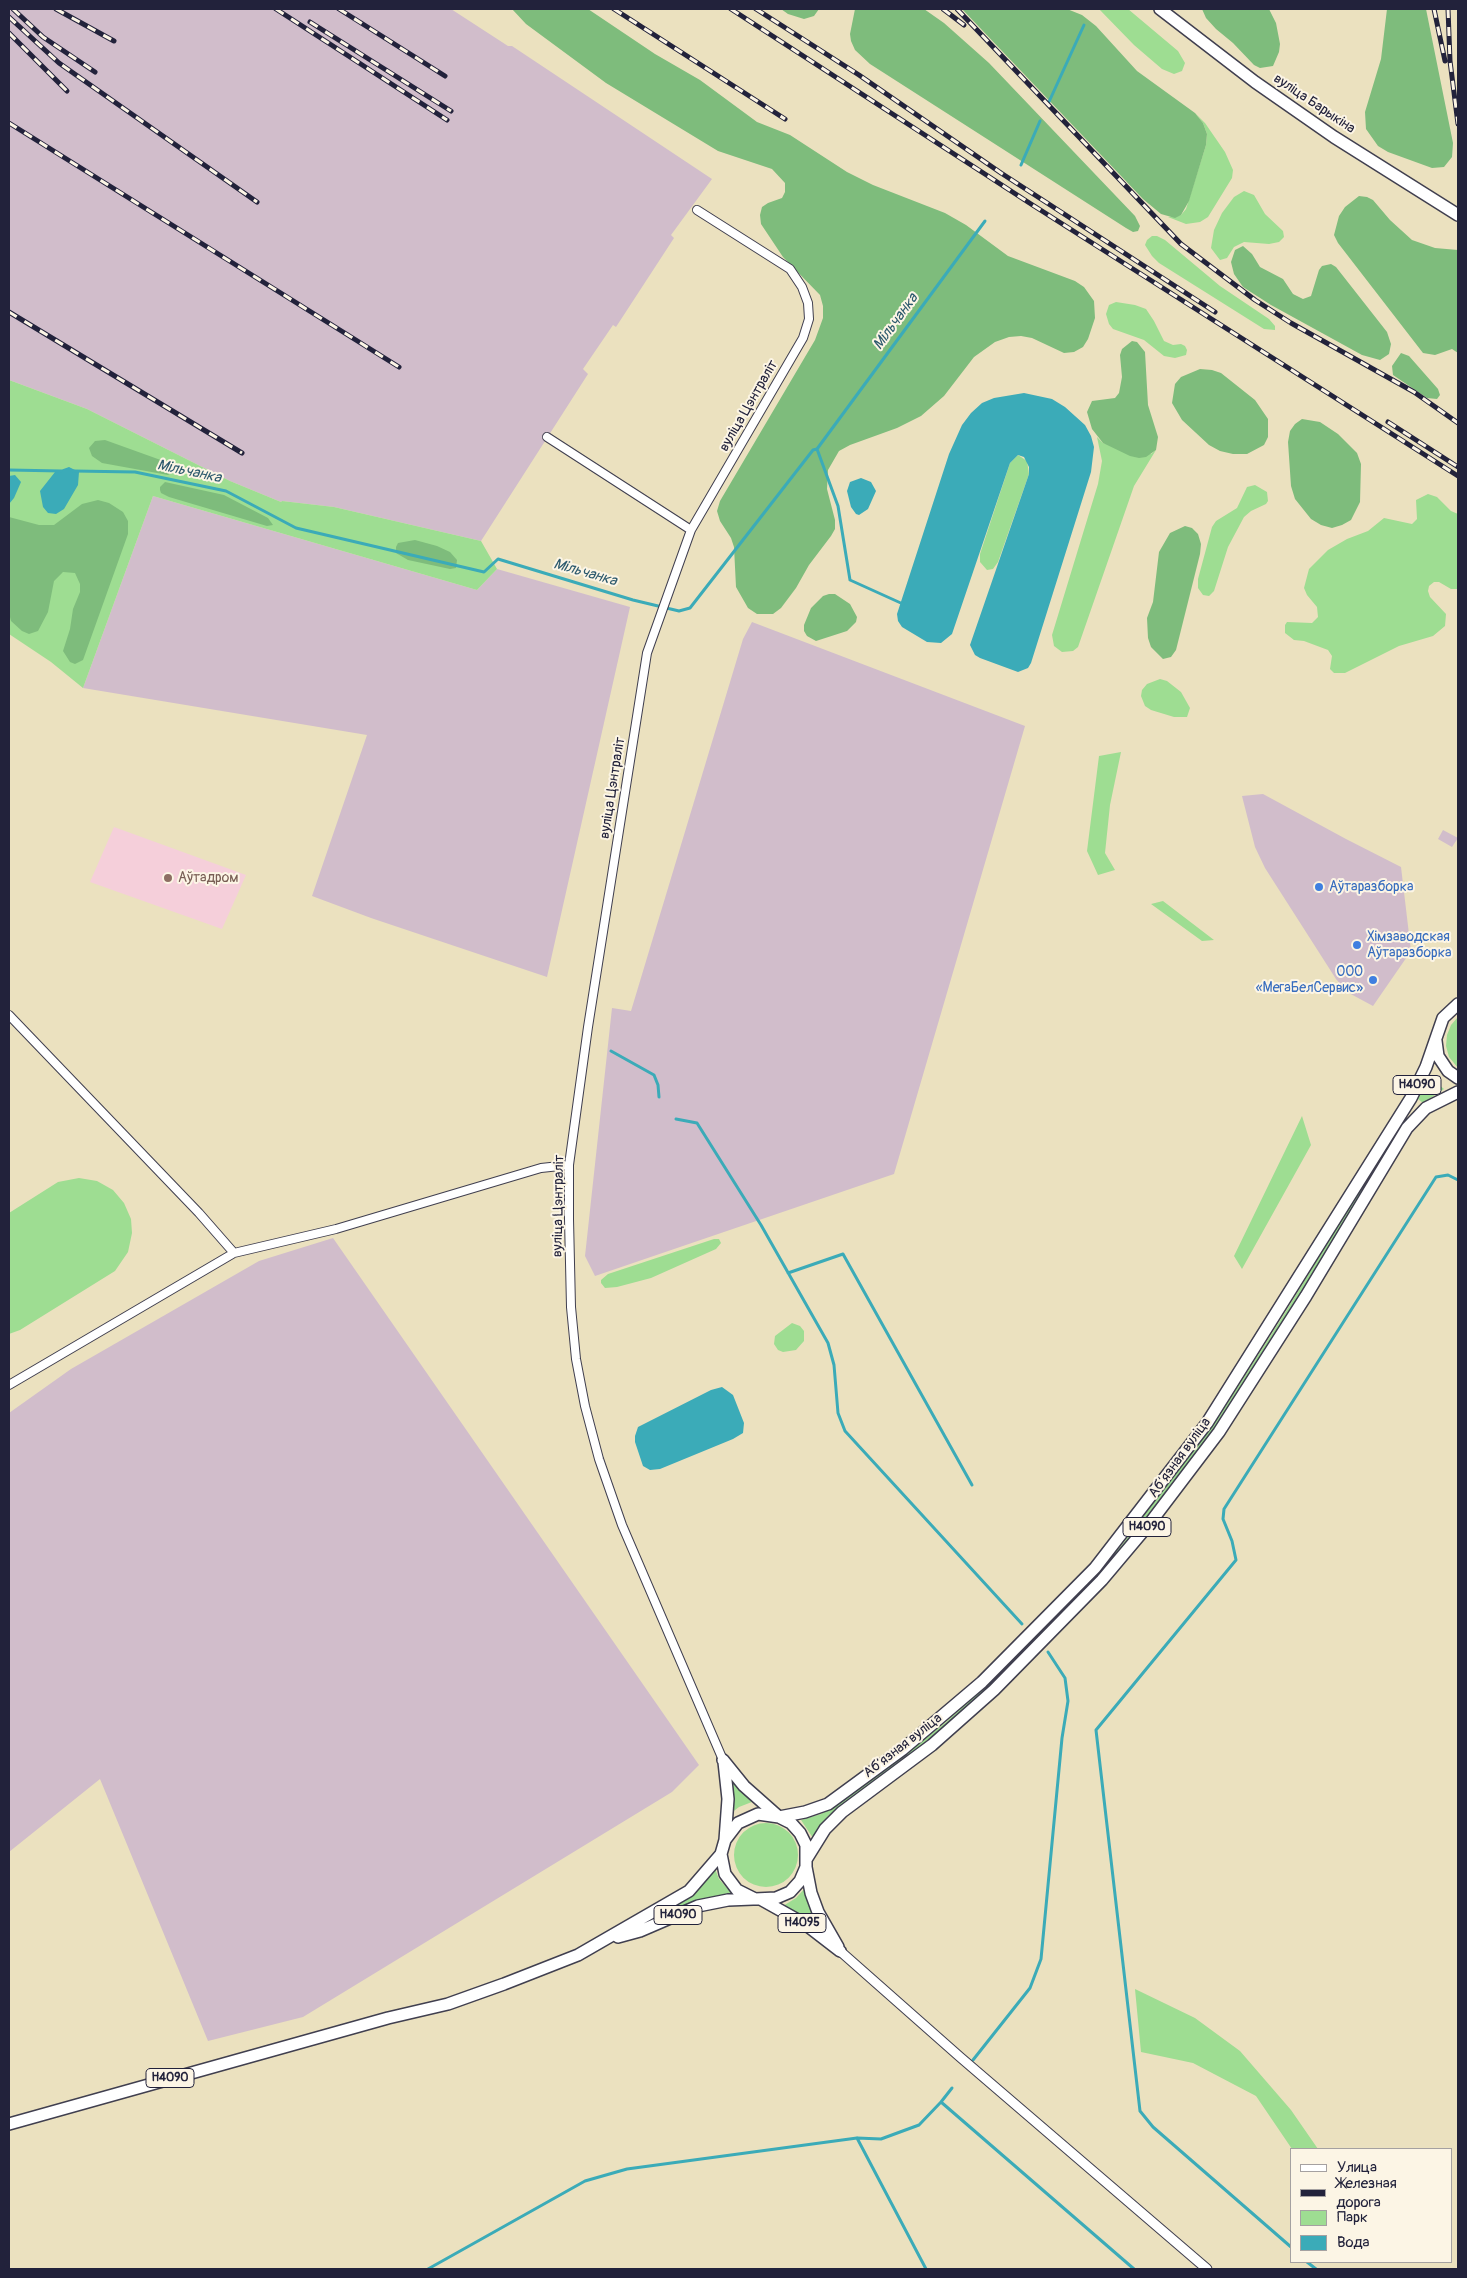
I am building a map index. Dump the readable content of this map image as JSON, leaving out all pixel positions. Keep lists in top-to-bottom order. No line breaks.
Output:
{"streets":{"main road":["вуліца Барыкіна","Н4090","Абʼязная вуліца","Н4095"],"street":["вуліца Цэнтраліт"]},"crossings":[["Н4090","Абʼязная вуліца"],["Н4090","Н4095"],["Абʼязная вуліца","Н4095"]],"water":["Мільчанка"],"places":["Аўтадром","Аўтаразборка","Хімзаводская Аўтаразборка","ООО «МегаБелСервис»"],"legend":["Улица","Железная дорога","Парк","Вода"]}
